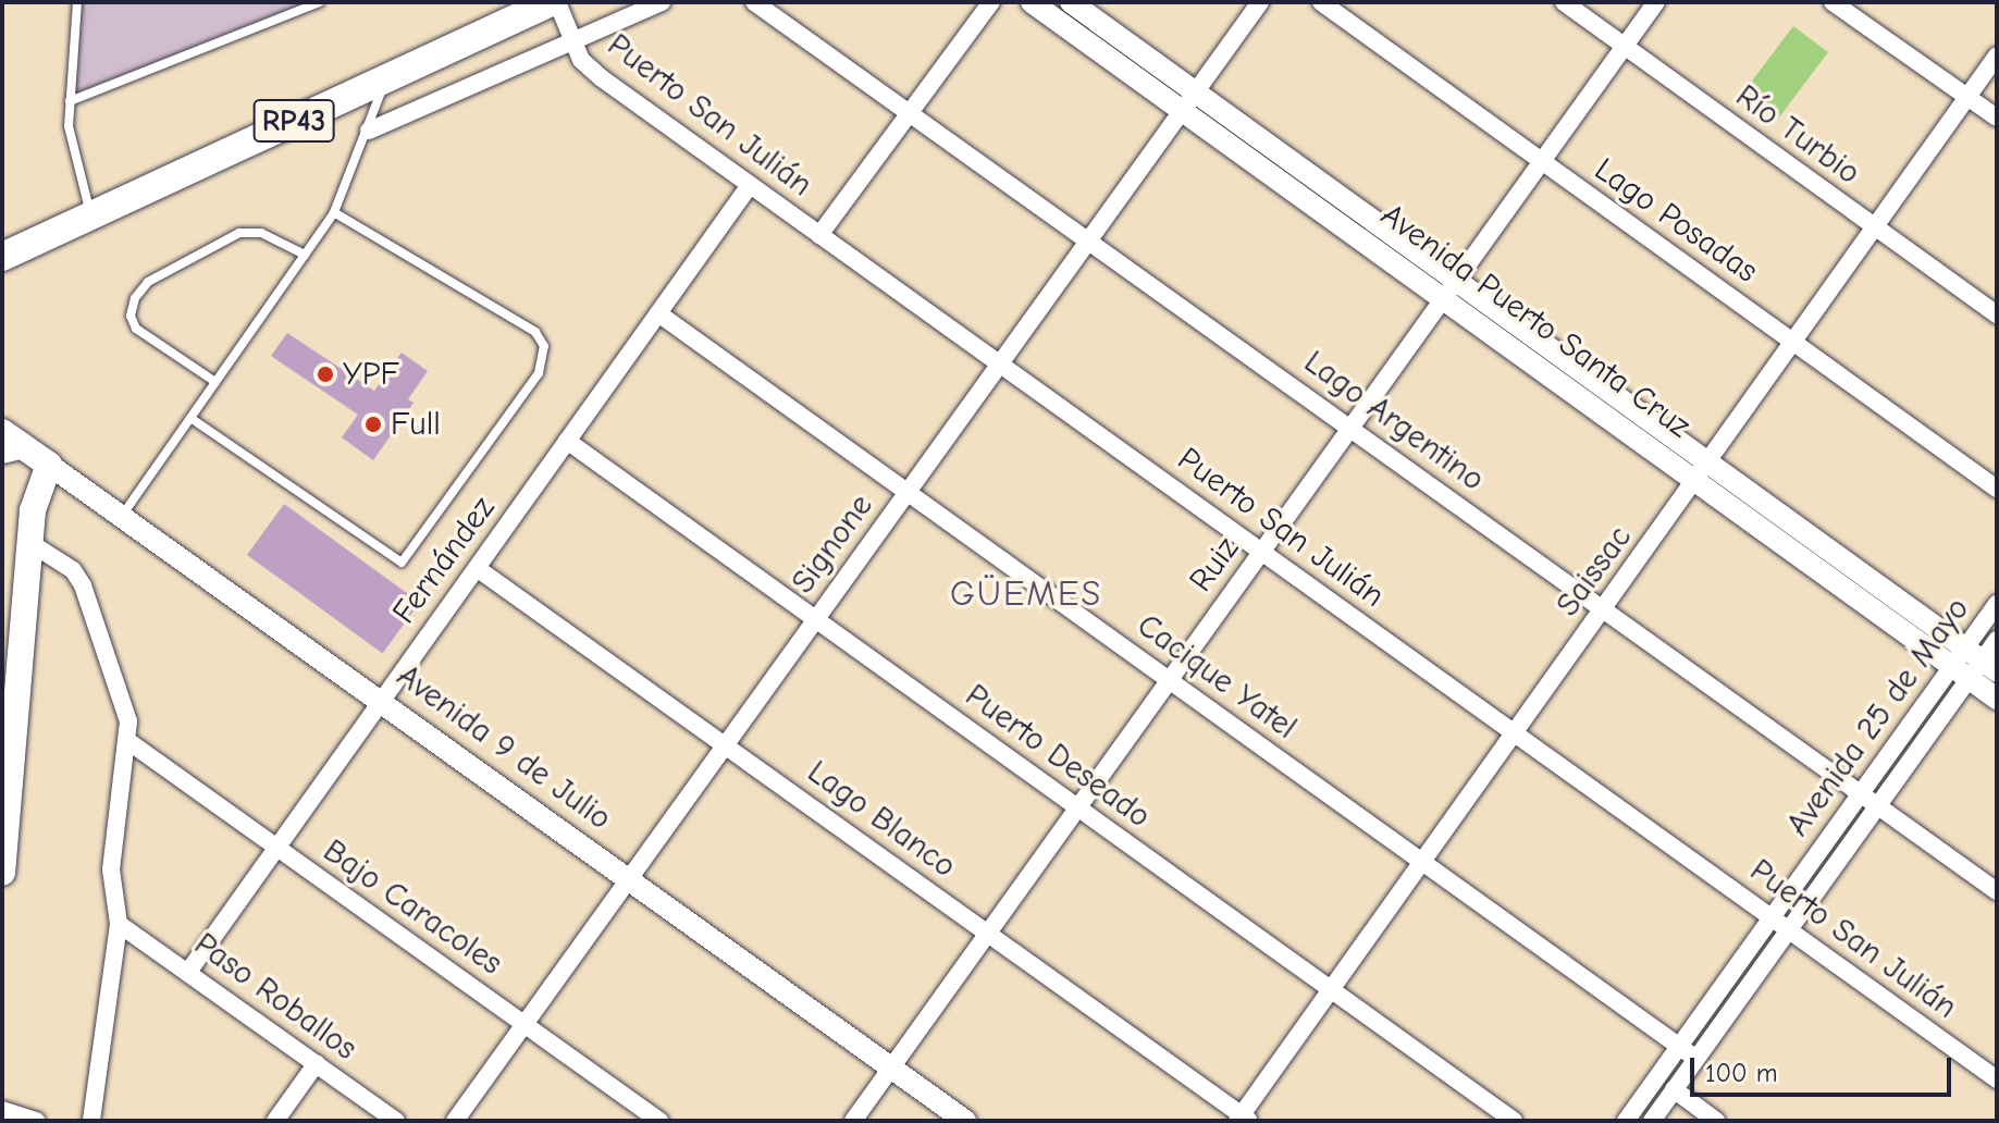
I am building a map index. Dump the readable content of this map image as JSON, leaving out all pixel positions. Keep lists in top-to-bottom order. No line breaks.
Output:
{"streets":{"main road":["RP43","Avenida 9 de Julio"],"street":["Puerto San Julián","Río Turbio","Lago Posadas","Avenida Puerto Santa Cruz","Lago Argentino","Signone","Fernández","Ruiz","Saissac","Cacique Yatel","Avenida 25 de Mayo","Puerto Deseado","Lago Blanco","Bajo Caracoles","Paso Roballos"]},"crossings":[["Puerto San Julián","Signone"],["Puerto San Julián","Fernández"],["Puerto San Julián","Ruiz"],["Puerto San Julián","Saissac"],["Puerto San Julián","Avenida 25 de Mayo"],["Río Turbio","Ruiz"],["Río Turbio","Saissac"],["Lago Posadas","Ruiz"],["Lago Posadas","Saissac"],["Avenida Puerto Santa Cruz","Signone"],["Avenida Puerto Santa Cruz","Ruiz"],["Avenida Puerto Santa Cruz","Saissac"],["Avenida Puerto Santa Cruz","Avenida 25 de Mayo"],["Lago Argentino","Signone"],["Lago Argentino","Ruiz"],["Lago Argentino","Saissac"],["Lago Argentino","Avenida 25 de Mayo"],["Signone","Cacique Yatel"],["Signone","Avenida 9 de Julio"],["Signone","Puerto Deseado"],["Signone","Lago Blanco"],["Signone","Bajo Caracoles"],["Fernández","Cacique Yatel"],["Fernández","Avenida 9 de Julio"],["Fernández","Puerto Deseado"],["Fernández","Lago Blanco"],["Fernández","Bajo Caracoles"],["Fernández","Paso Roballos"],["Ruiz","Cacique Yatel"],["Ruiz","Avenida 9 de Julio"],["Ruiz","Puerto Deseado"],["Ruiz","Lago Blanco"],["Saissac","Cacique Yatel"],["Saissac","Puerto Deseado"],["Saissac","Lago Blanco"],["Cacique Yatel","Avenida 25 de Mayo"]],"districts":["GÜEMES"],"places":["YPF","Full"],"scale_bar":"100 m"}
